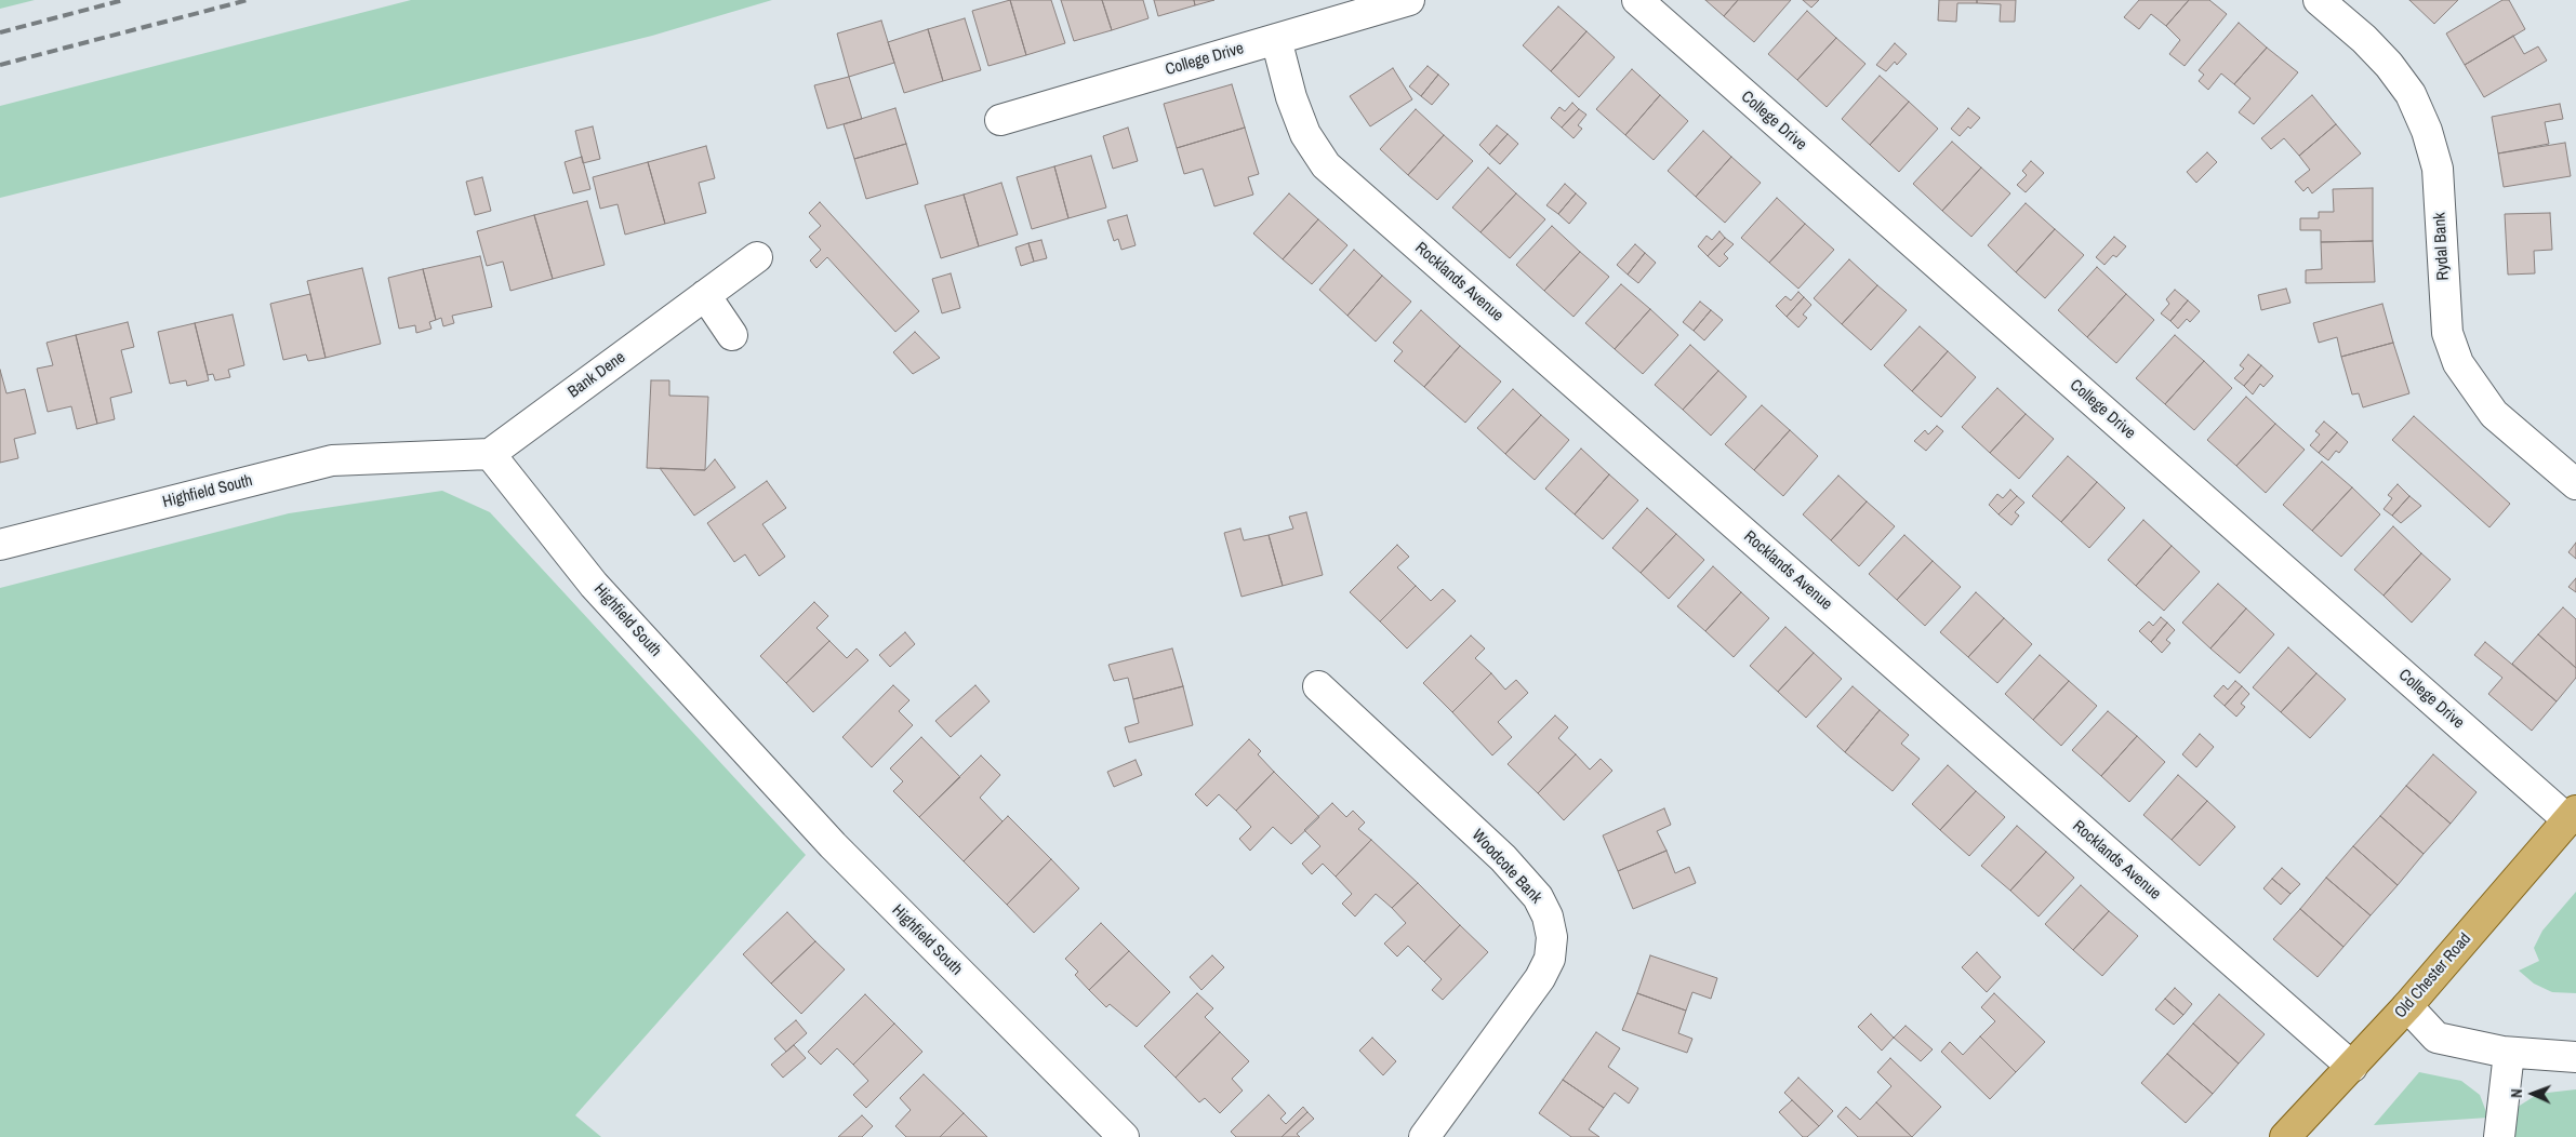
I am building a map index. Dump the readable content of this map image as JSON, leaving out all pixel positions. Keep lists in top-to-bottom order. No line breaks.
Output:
{"streets":{"main road":["Old Chester Road"],"street":["College Drive","Rydal Bank","Rocklands Avenue","Bank Dene","Highfield South","Woodcote Bank"]},"crossings":[["College Drive","Rocklands Avenue"],["College Drive","Old Chester Road"],["Rocklands Avenue","Old Chester Road"],["Bank Dene","Highfield South"]],"north":"left"}
